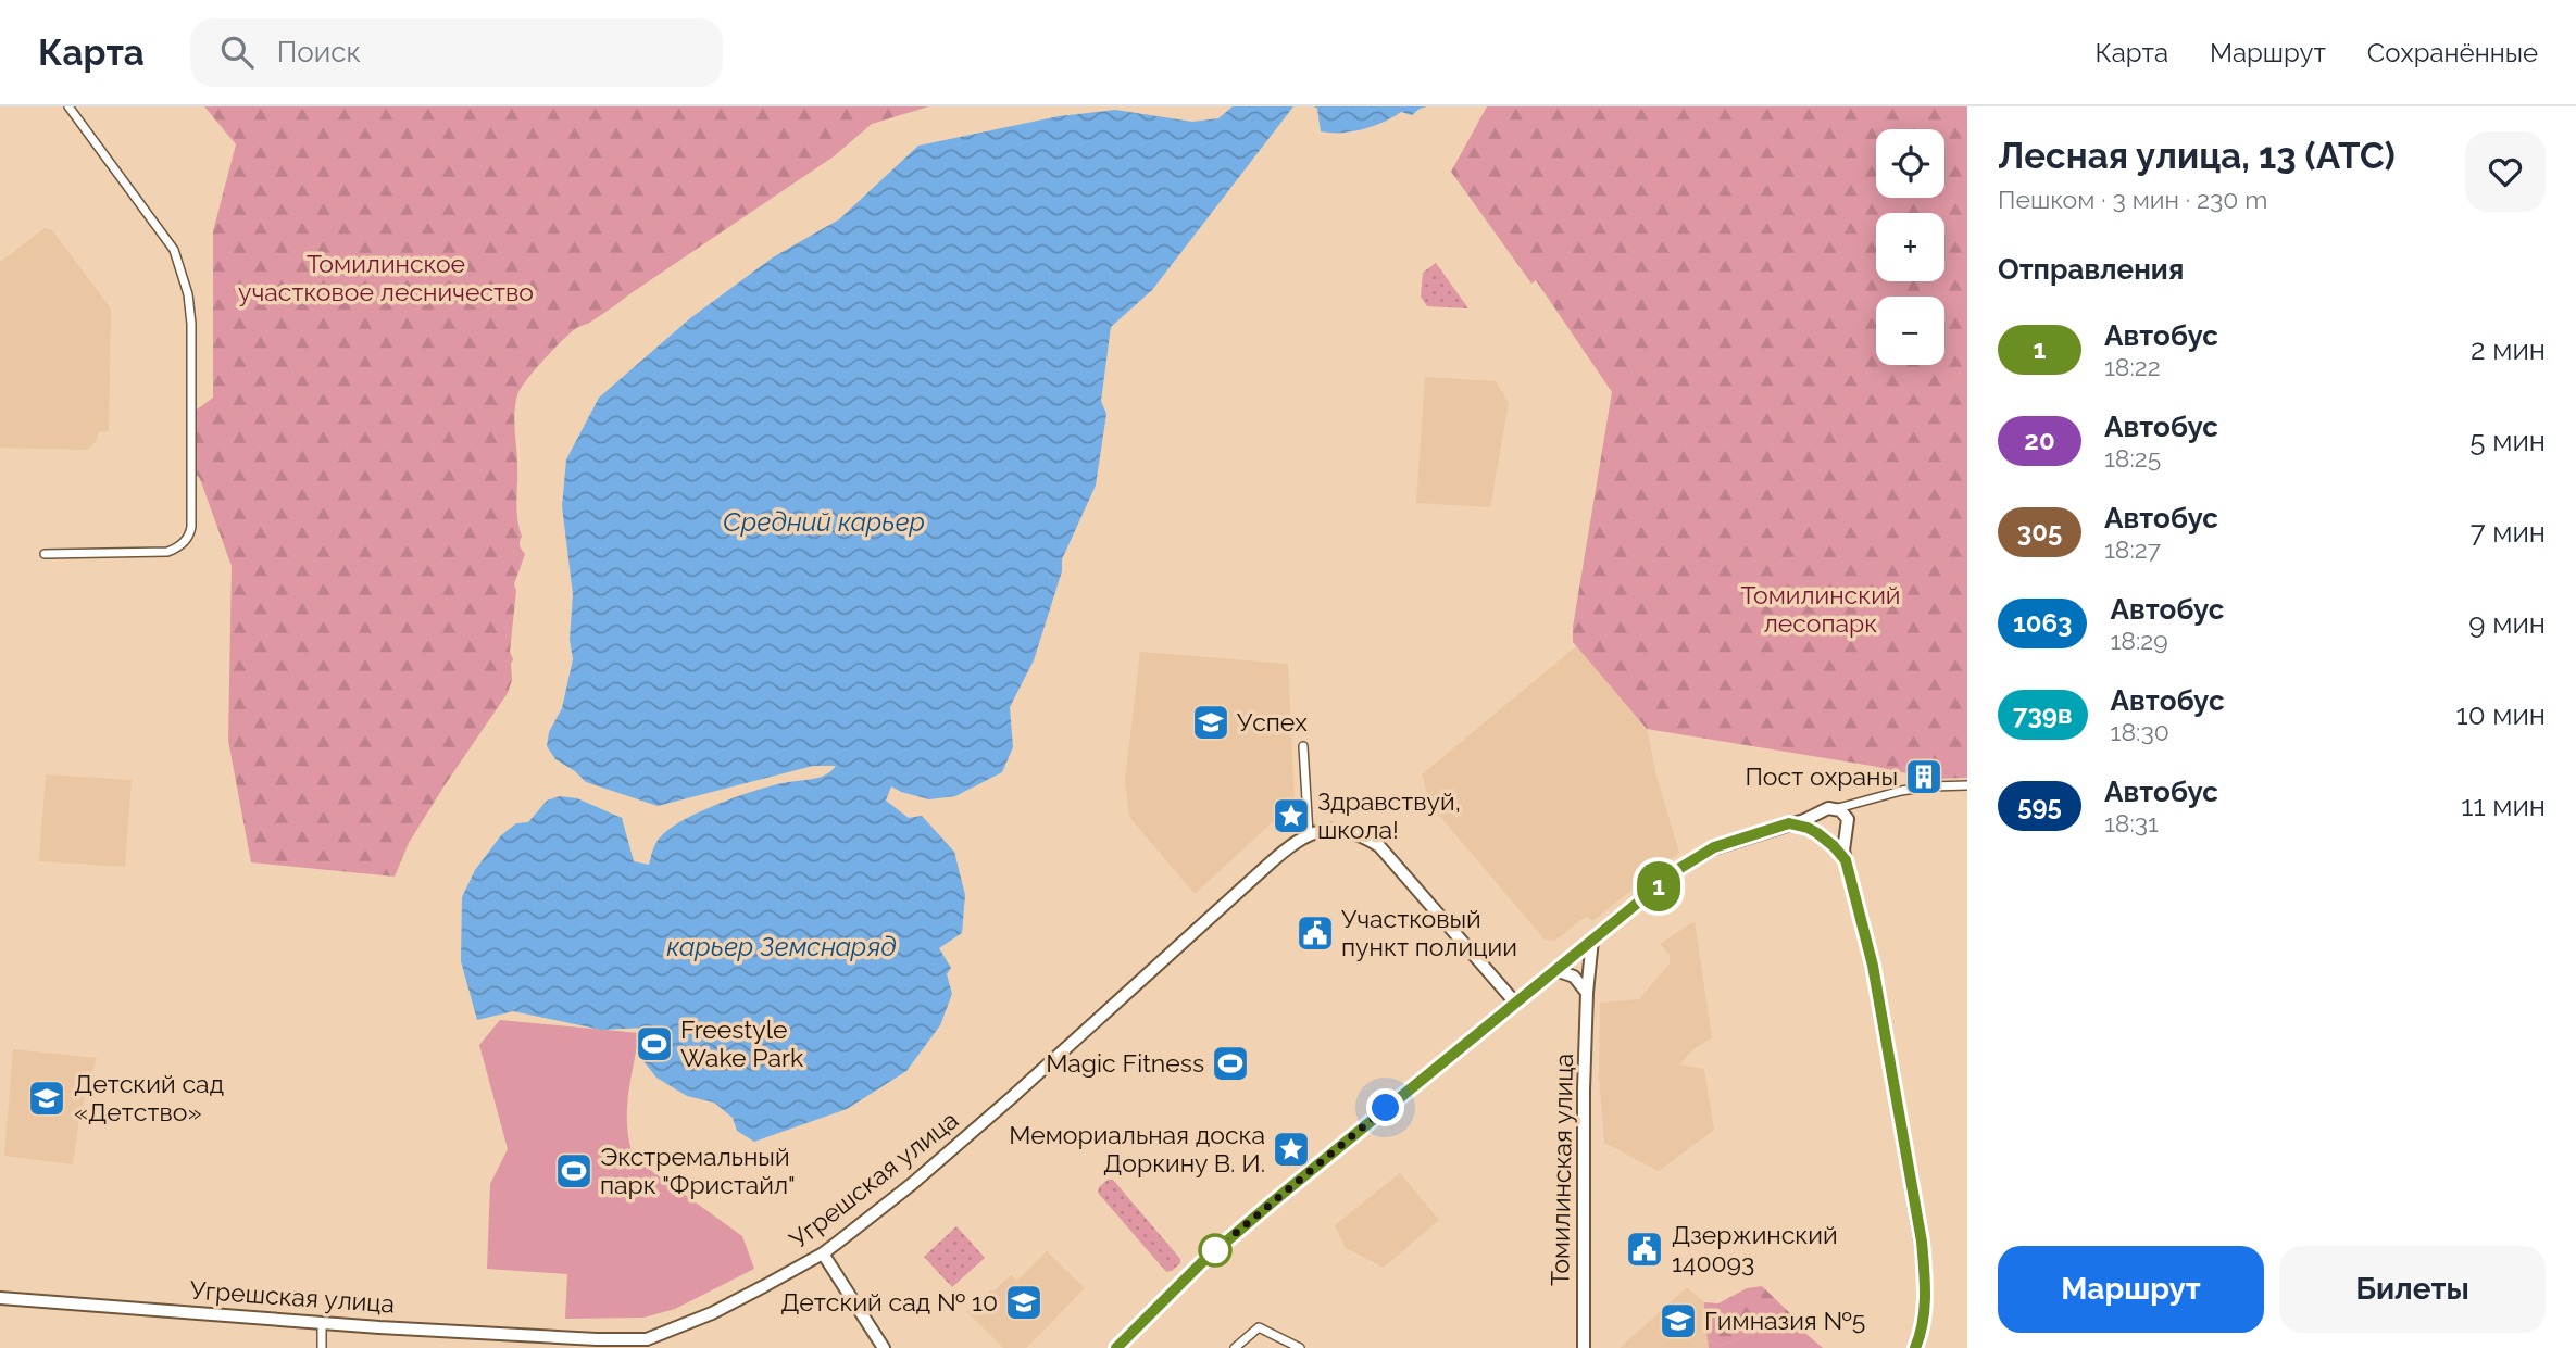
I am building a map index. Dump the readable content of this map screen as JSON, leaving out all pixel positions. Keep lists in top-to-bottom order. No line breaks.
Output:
{"streets":{"main road":["Томилинская улица","Угрешская улица"]},"water":["Средний карьер","карьер Земснаряд"],"parks":["Томилинское участковое лесничество","Томилинский лесопарк"],"places":{"school or university":["Успех","Детский сад «Детство»","Детский сад № 10","Гимназия №5"],"building":["Пост охраны"],"place":["Здравствуй, школа!","Мемориальная доска Доркину В. И."],"public building":["Участковый пункт полиции","Дзержинский 140093"],"sports":["Freestyle Wake Park","Magic Fitness","Экстремальный парк \"Фристайл\""]},"lines":["bus line 1"],"page":{"header":"Карта","search":"Поиск","nav":["Карта","Маршрут","Сохранённые"],"on_map":"1","heading":[["Лесная улица, 13 (АТС)","Пешком · 3 мин · 230 m"],"Отправления"],"map_buttons":["+","−"],"list":[{"mark":"1","name":"Автобус","note":"18:22","value":"2 мин"},{"mark":"20","name":"Автобус","note":"18:25","value":"5 мин"},{"mark":"305","name":"Автобус","note":"18:27","value":"7 мин"},{"mark":"1063","name":"Автобус","note":"18:29","value":"9 мин"},{"mark":"739в","name":"Автобус","note":"18:30","value":"10 мин"},{"mark":"595","name":"Автобус","note":"18:31","value":"11 мин"}],"buttons":["Маршрут","Билеты"]}}
